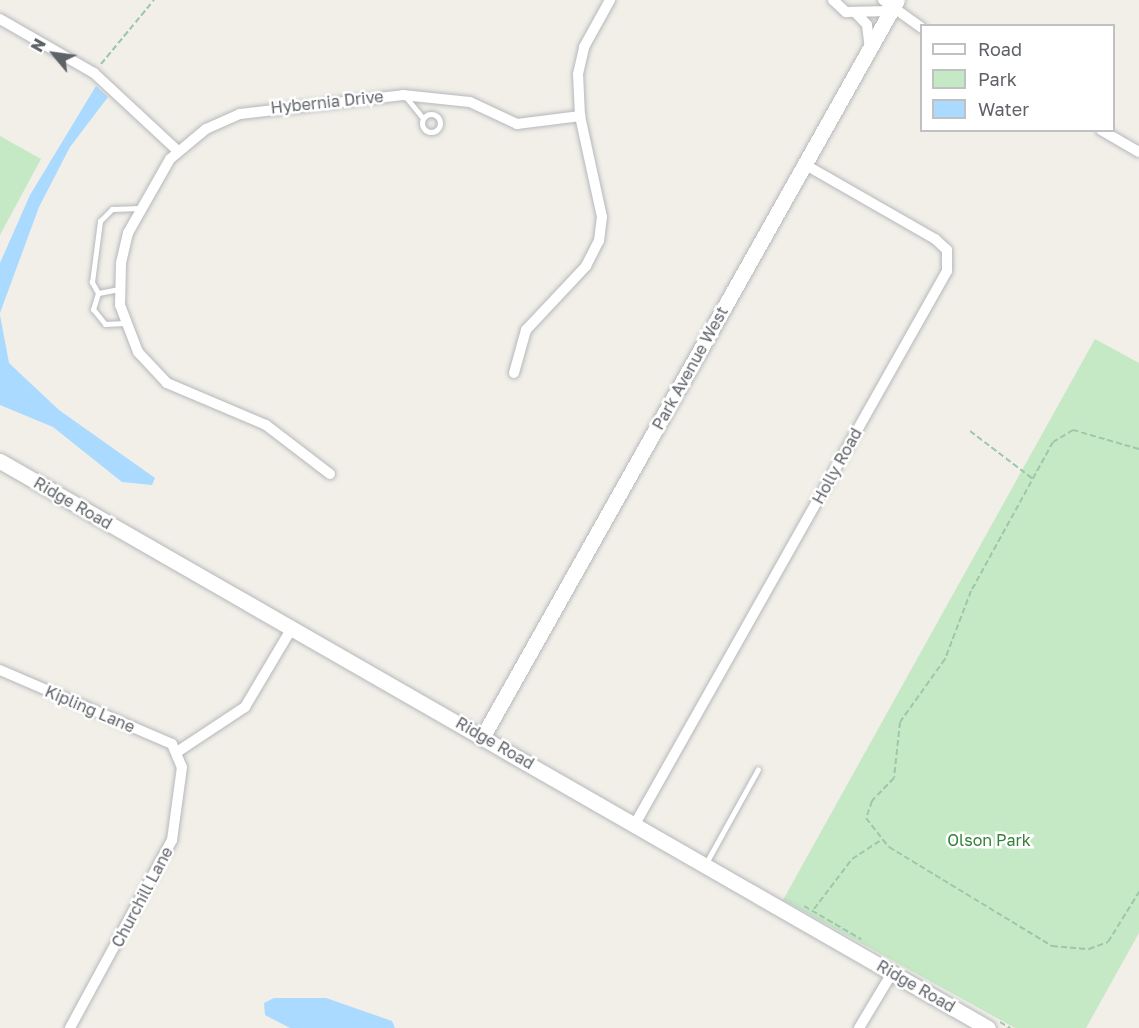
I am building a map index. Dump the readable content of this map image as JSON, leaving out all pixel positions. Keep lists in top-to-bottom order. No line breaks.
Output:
{"streets":{"street":["Hybernia Drive","Park Avenue West","Holly Road","Ridge Road","Kipling Lane","Churchill Lane"]},"crossings":[["Park Avenue West","Holly Road"],["Park Avenue West","Ridge Road"],["Holly Road","Ridge Road"],["Kipling Lane","Churchill Lane"]],"parks":["Olson Park"],"legend":["Road","Park","Water"],"north":"top left"}
